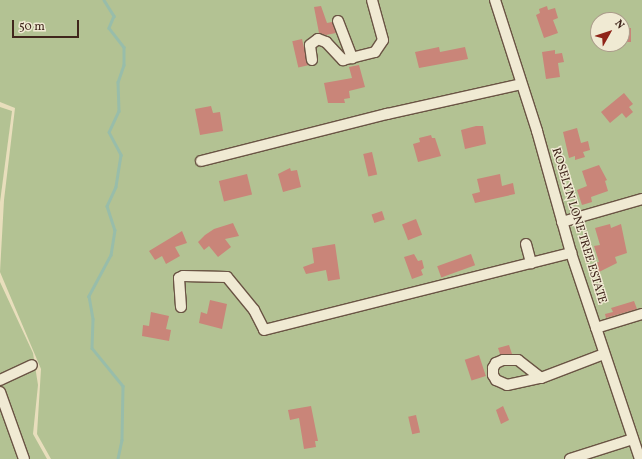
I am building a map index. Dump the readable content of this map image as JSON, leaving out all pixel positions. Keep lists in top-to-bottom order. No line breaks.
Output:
{"streets":{"street":["ROSELYN LONE TREE ESTATE"]},"scale_bar":"50 m","north":"top right"}
